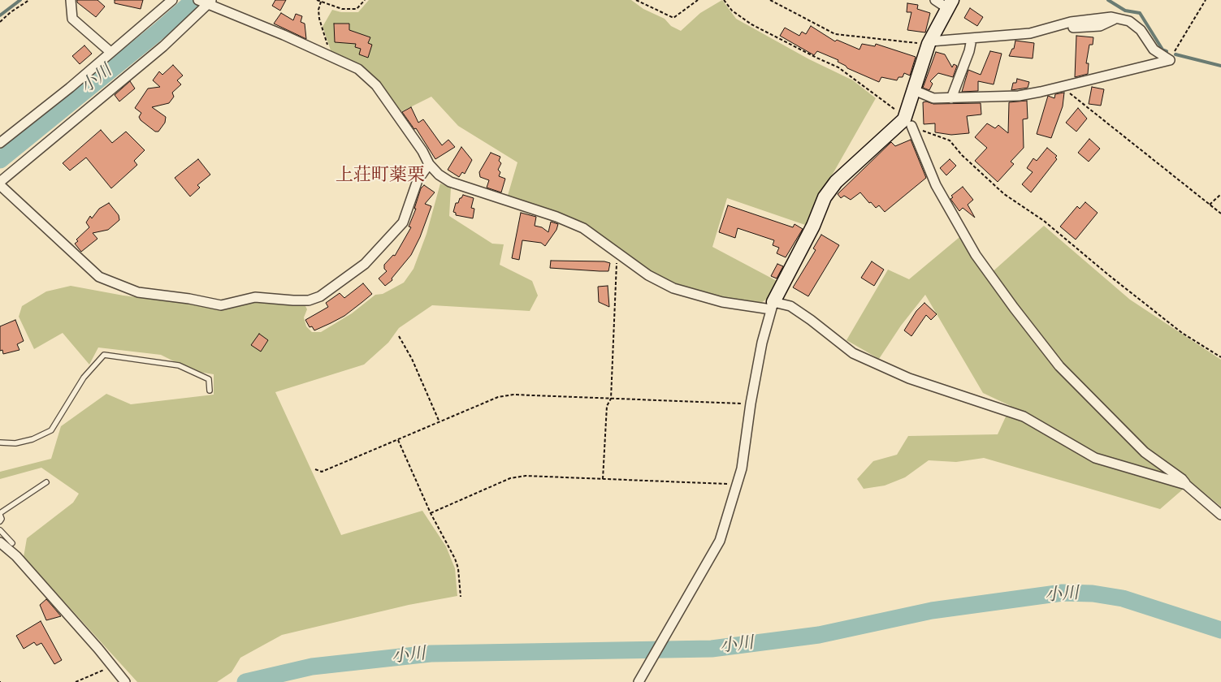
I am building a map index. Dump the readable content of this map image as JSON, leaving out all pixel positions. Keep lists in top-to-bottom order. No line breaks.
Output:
{"districts":["上荘町薬栗"],"water":["小川"]}
